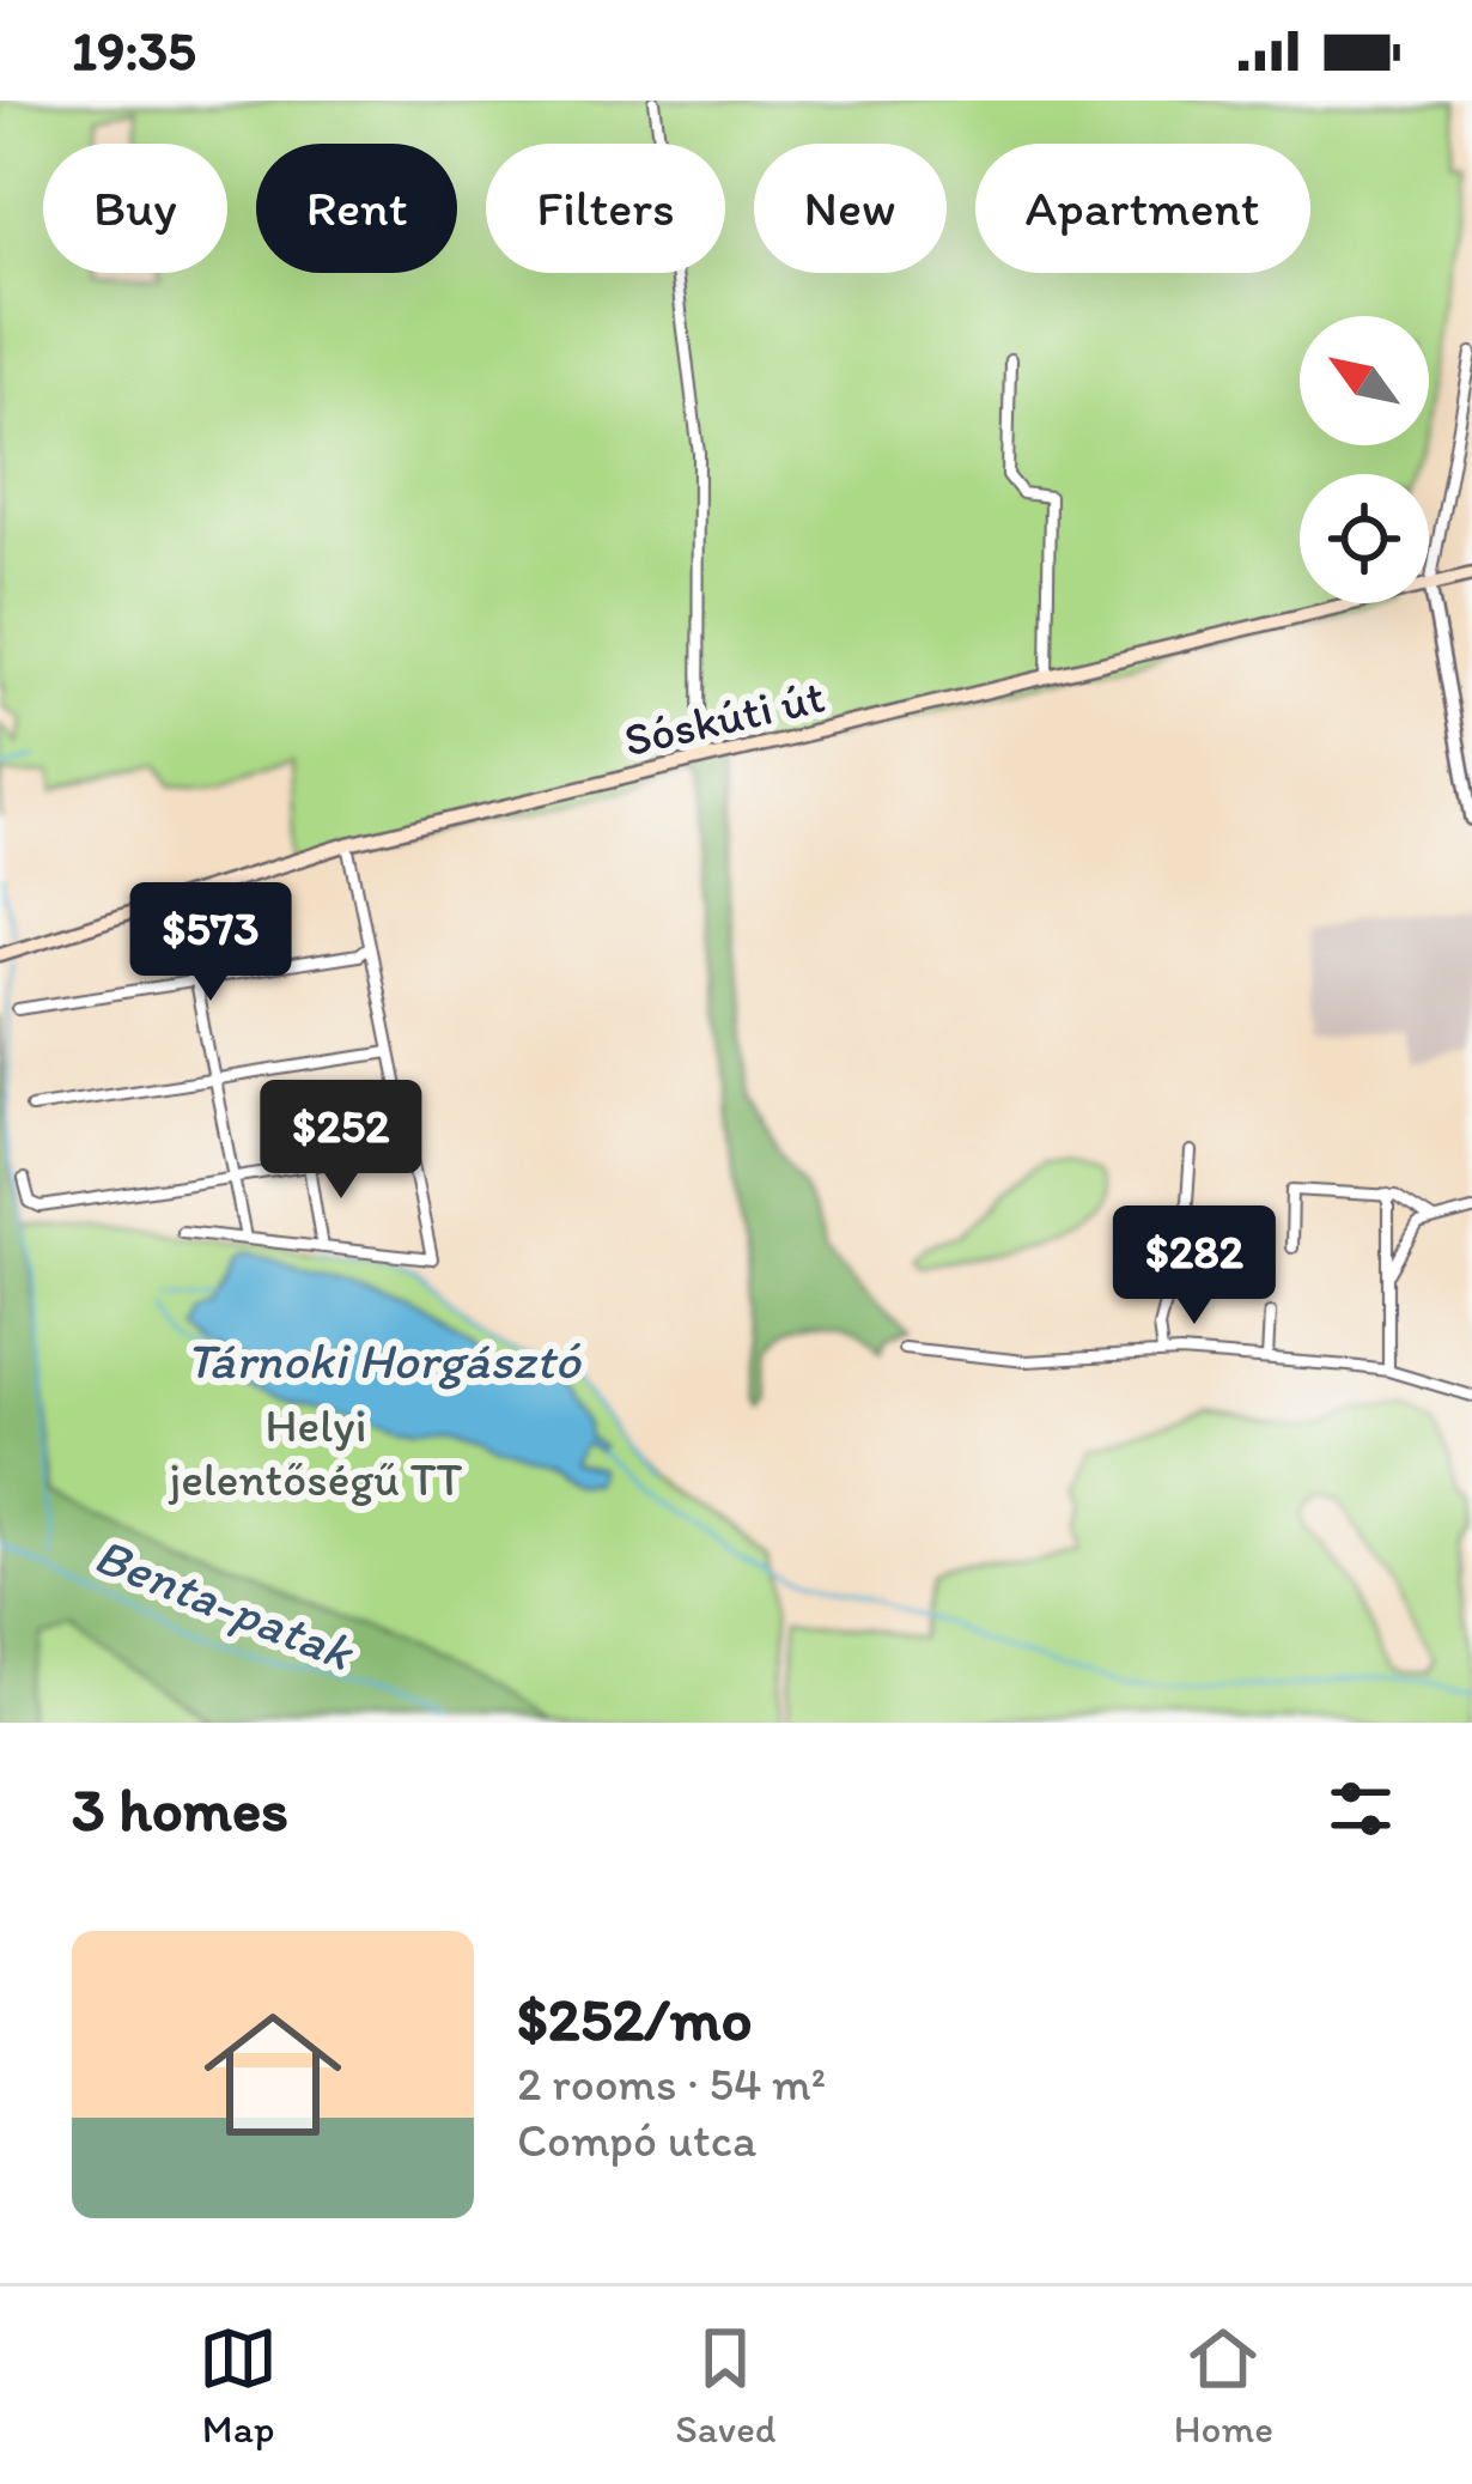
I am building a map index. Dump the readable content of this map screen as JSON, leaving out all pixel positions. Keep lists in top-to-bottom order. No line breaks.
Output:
{"streets":{"main road":["Sóskúti út"]},"water":["Tárnoki Horgásztó","Benta-patak"],"parks":["Helyi jelentőségű TT"],"north":"top left","page":{"status":"19:35","chip":["Buy","Rent","Filters","New","Apartment"],"price":["$573","$252","$282"],"heading":"3 homes","list":[{"name":"$252/mo","note":"2 rooms · 54 m² · Compó utca"}],"tabs":["Map","Saved","Home"]}}
